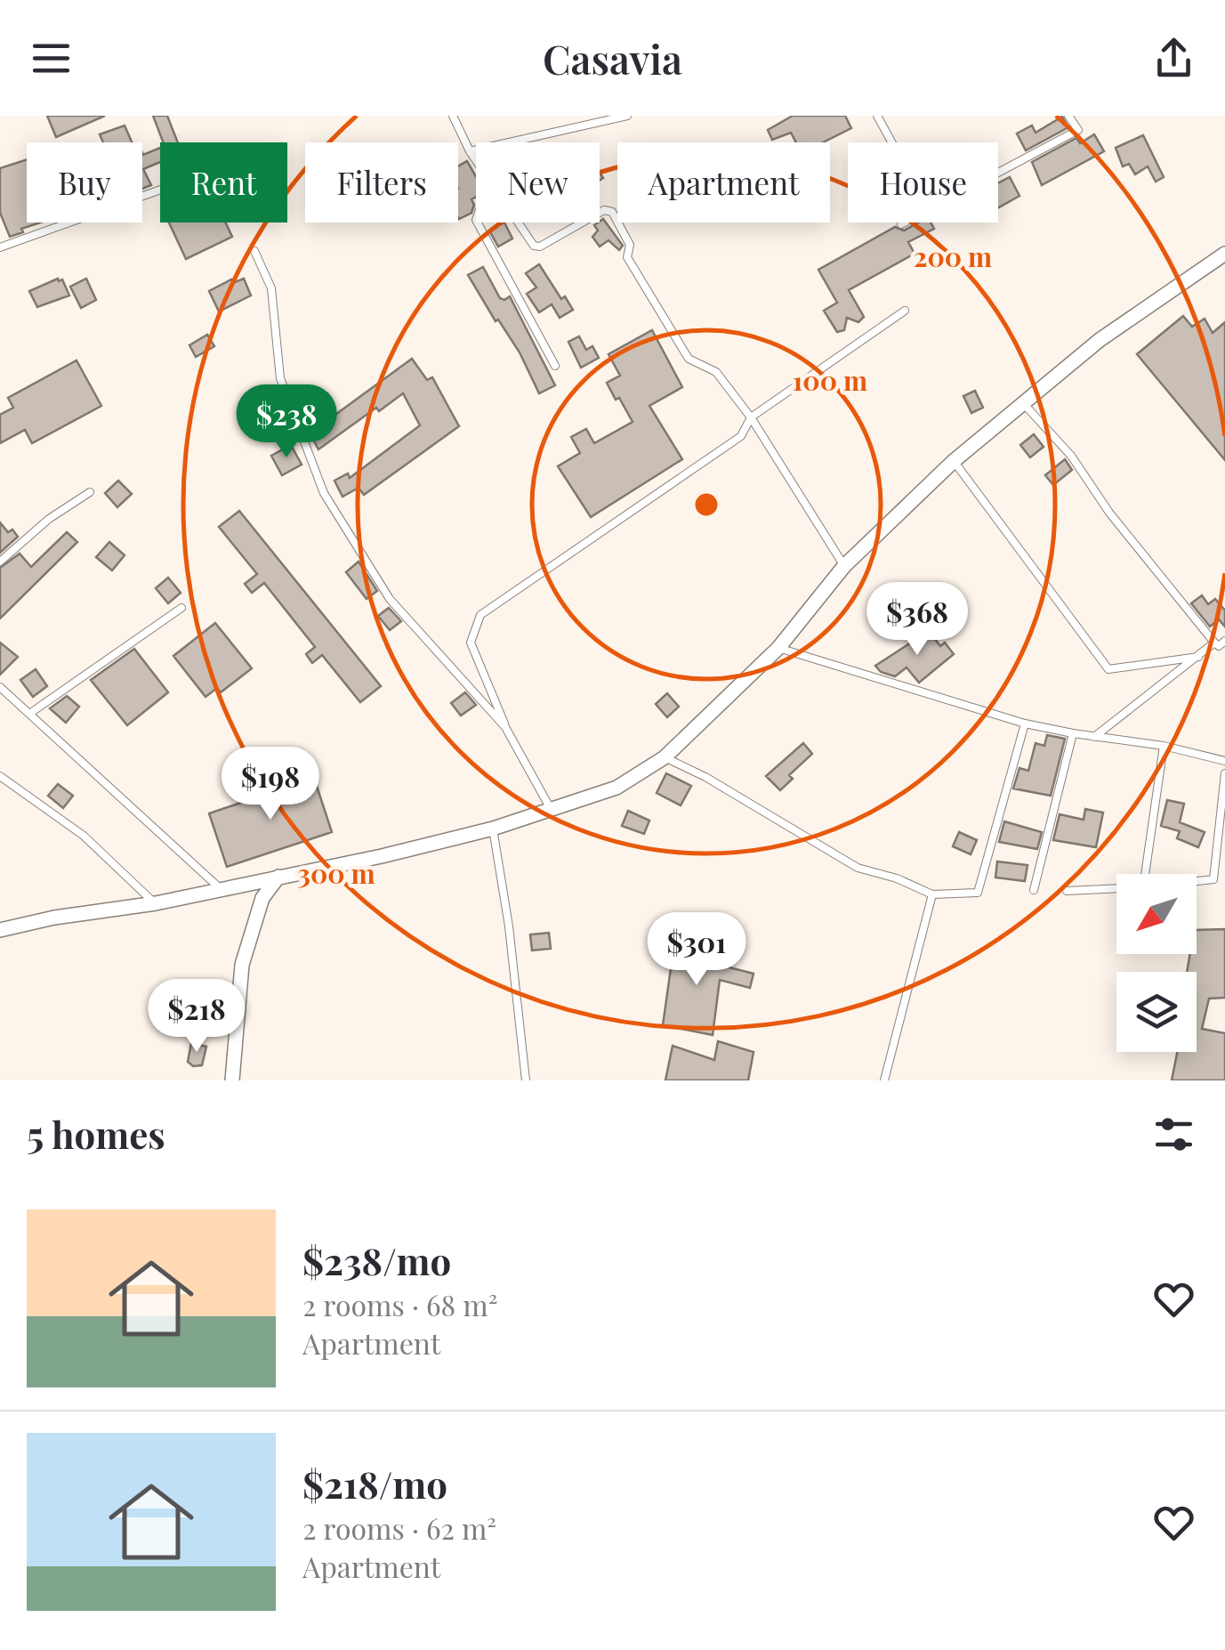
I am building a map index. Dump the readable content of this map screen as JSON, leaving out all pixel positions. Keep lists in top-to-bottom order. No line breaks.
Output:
{"north":"bottom left","page":{"header":"Casavia","chip":["Buy","Rent","Filters","New","Apartment","House"],"price":["$238","$368","$198","$301","$218"],"heading":"5 homes","list":[{"name":"$238/mo","note":"2 rooms · 68 m² · Apartment"},{"name":"$218/mo","note":"2 rooms · 62 m² · Apartment"}]},"rings":["200 m","100 m","300 m"]}
